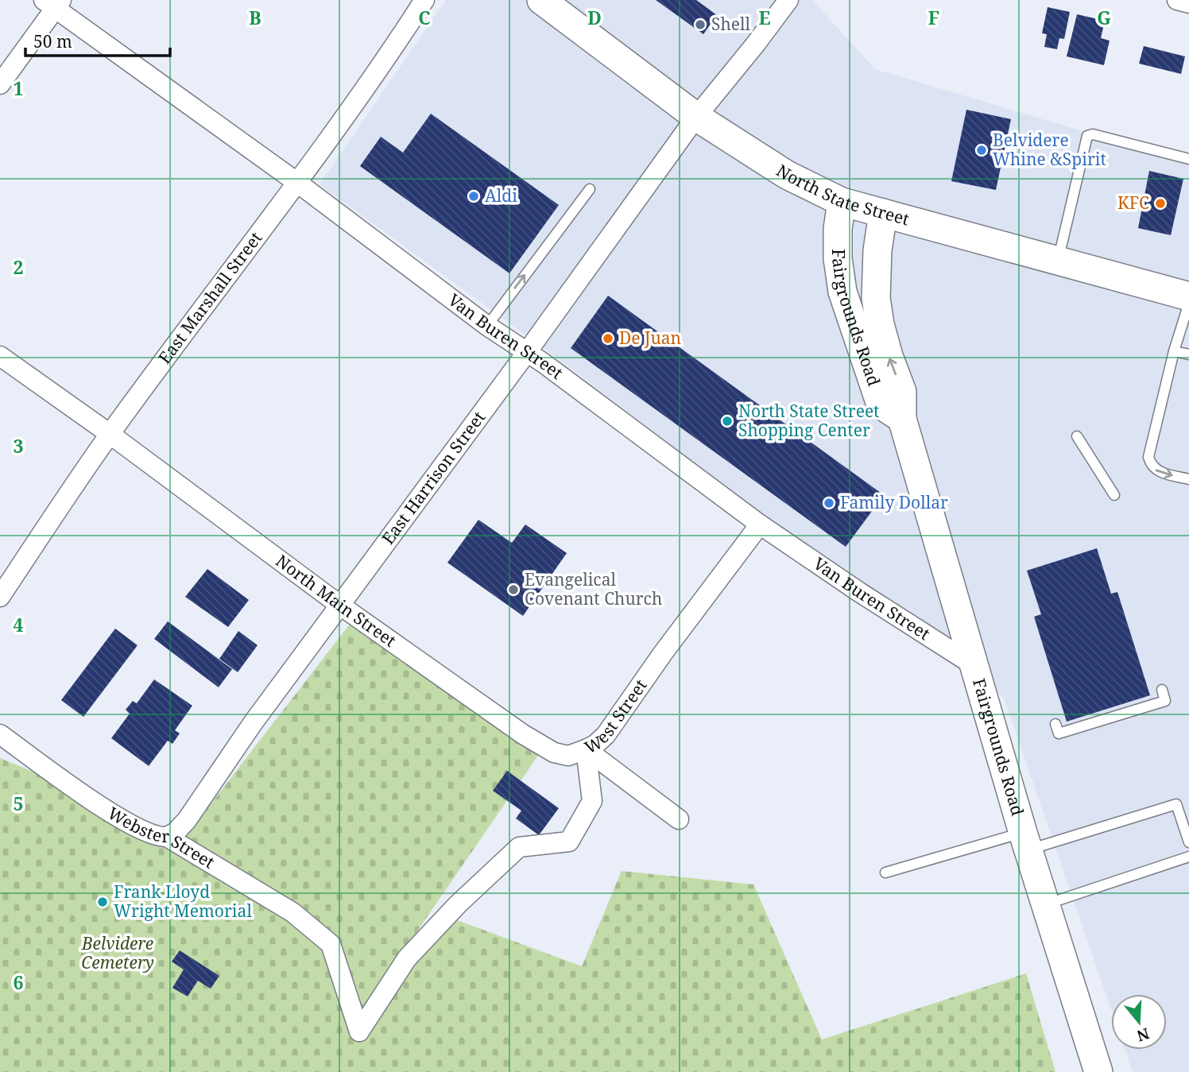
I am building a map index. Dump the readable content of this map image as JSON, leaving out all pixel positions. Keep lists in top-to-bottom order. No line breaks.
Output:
{"streets":{"main road":["North State Street","Fairgrounds Road"],"street":["East Marshall Street","Van Buren Street","East Harrison Street","North Main Street","West Street","Webster Street"]},"crossings":[["North State Street","Fairgrounds Road"],["North State Street","East Harrison Street"],["East Marshall Street","Van Buren Street"],["East Marshall Street","North Main Street"],["Fairgrounds Road","Van Buren Street"],["Van Buren Street","East Harrison Street"],["Van Buren Street","West Street"],["East Harrison Street","North Main Street"],["East Harrison Street","Webster Street"],["North Main Street","West Street"],["West Street","Webster Street"]],"parks":["Belvidere Cemetery"],"places":["Shell","Belvidere Whine &Spirit","Aldi","KFC","De Juan","North State Street Shopping Center","Family Dollar","Evangelical Covenant Church","Frank Lloyd Wright Memorial"],"scale_bar":"50 m","north":"bottom","grid":{"columns":["B","C","D","E","F","G"],"rows":["1","2","3","4","5","6"]}}
